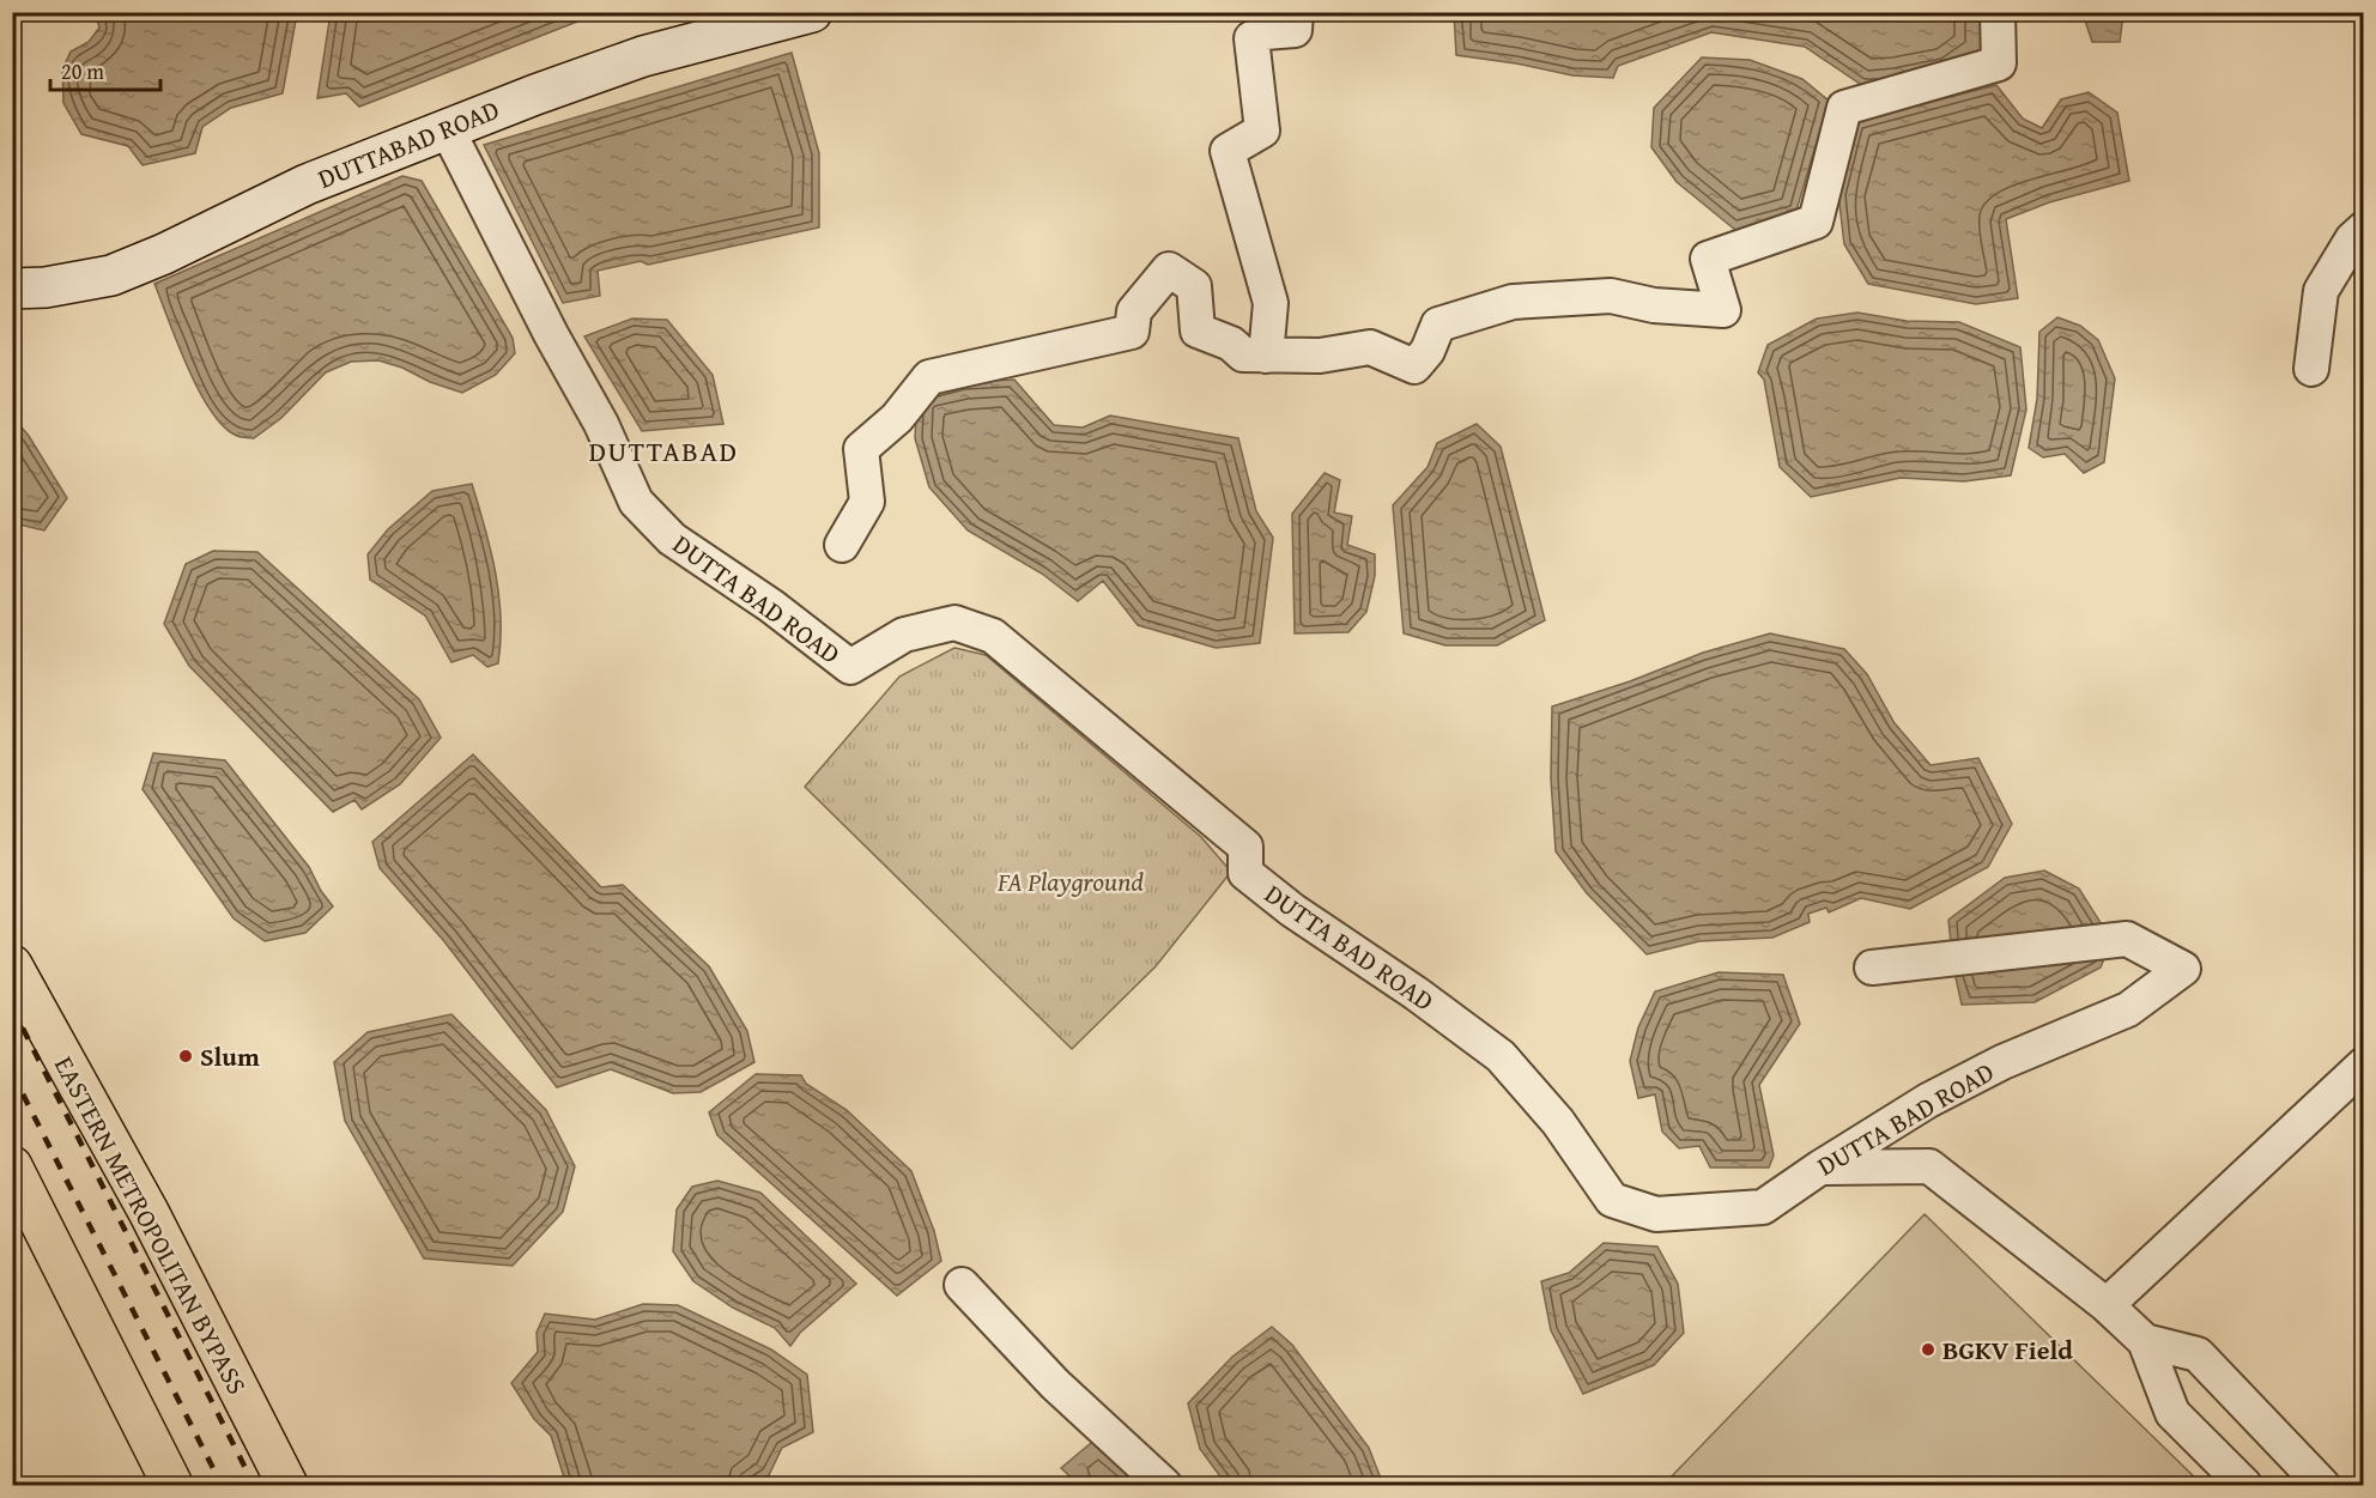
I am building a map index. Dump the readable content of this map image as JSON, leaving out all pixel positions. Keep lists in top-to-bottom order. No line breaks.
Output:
{"streets":{"main road":["DUTTABAD ROAD","EASTERN METROPOLITAN BYPASS"],"street":["DUTTA BAD ROAD"]},"crossings":[["DUTTABAD ROAD","DUTTA BAD ROAD"]],"districts":["DUTTABAD"],"parks":["FA Playground"],"places":["Slum","BGKV Field"],"scale_bar":"20 m"}
